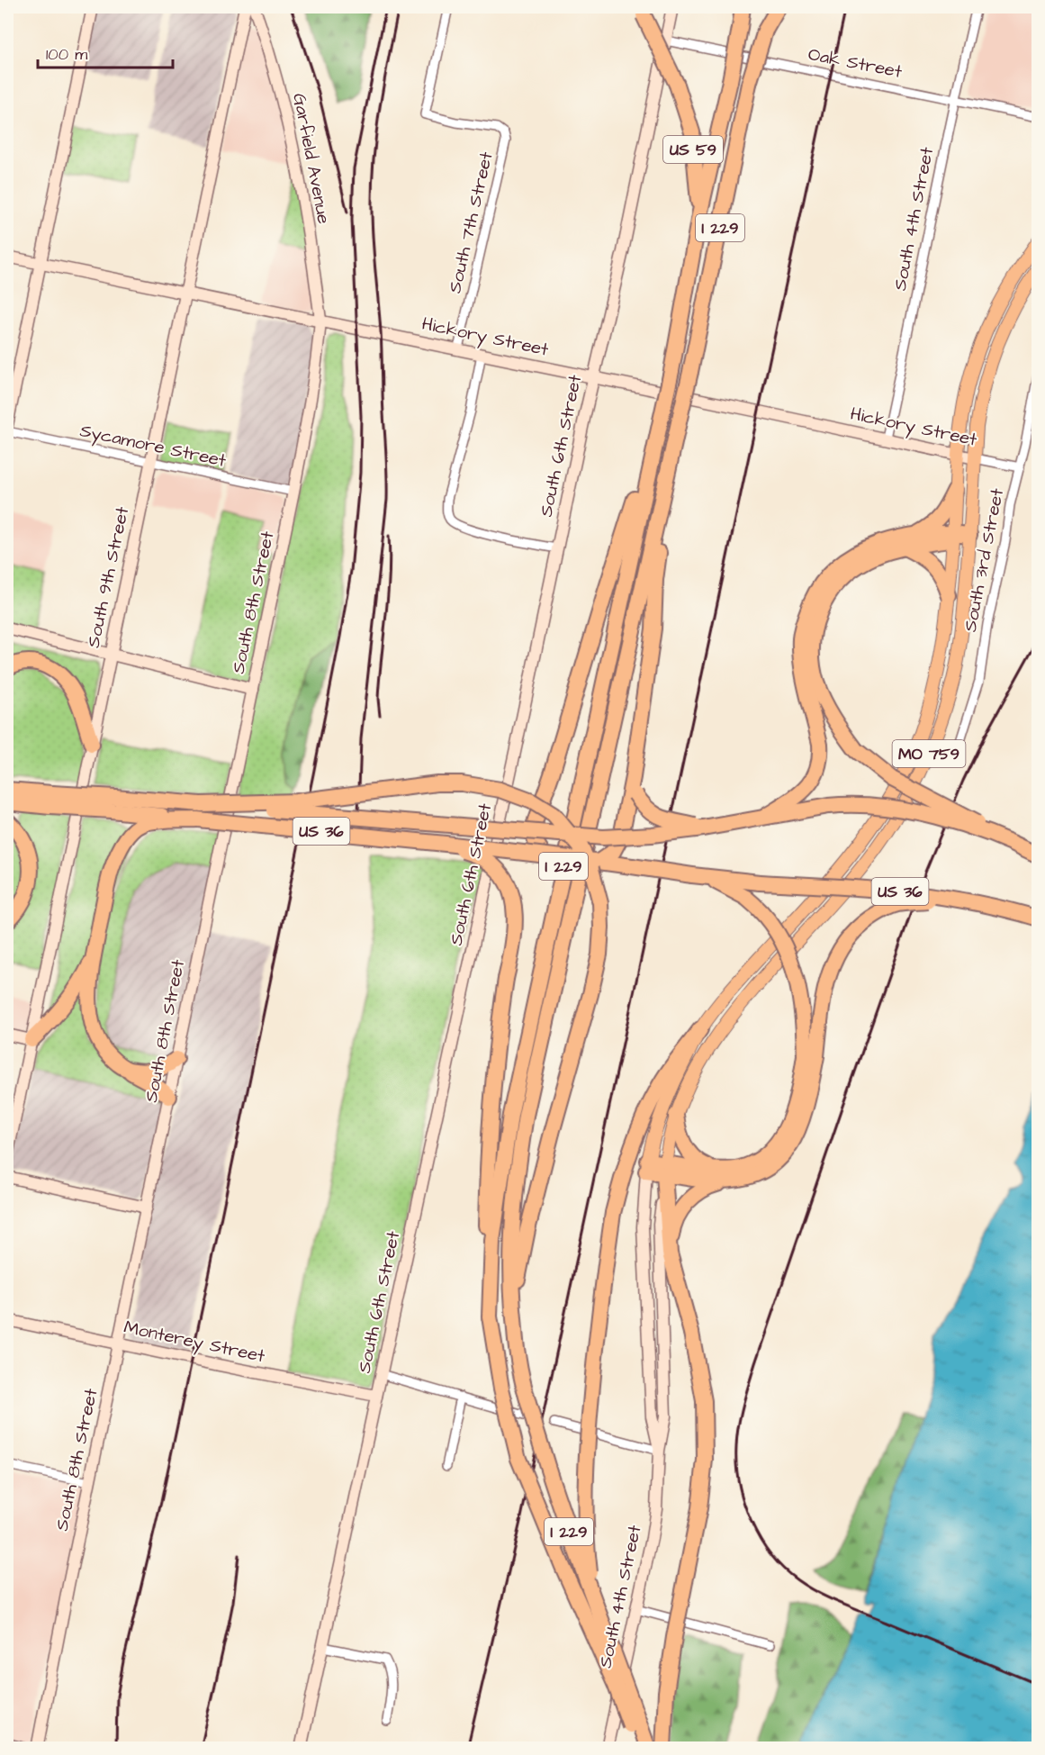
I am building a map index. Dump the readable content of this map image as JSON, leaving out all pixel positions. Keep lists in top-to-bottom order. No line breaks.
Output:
{"streets":{"highway":["US 59","I 229","US 36"],"main road":["Garfield Avenue","South 4th Street","Hickory Street","South 6th Street","South 9th Street","South 8th Street","MO 759","Monterey Street"],"street":["Oak Street","South 7th Street","Sycamore Street","South 3rd Street"]},"crossings":[["Oak Street","South 4th Street"],["Oak Street","South 6th Street"],["US 59","I 229"],["Garfield Avenue","Hickory Street"],["Garfield Avenue","South 8th Street"],["South 4th Street","Hickory Street"],["South 7th Street","Hickory Street"],["Hickory Street","South 6th Street"],["Hickory Street","South 3rd Street"],["Hickory Street","South 9th Street"],["Hickory Street","South 8th Street"],["Hickory Street","MO 759"],["Sycamore Street","South 9th Street"],["Sycamore Street","South 8th Street"],["South 6th Street","Monterey Street"],["South 8th Street","Monterey Street"]],"scale_bar":"100 m"}
